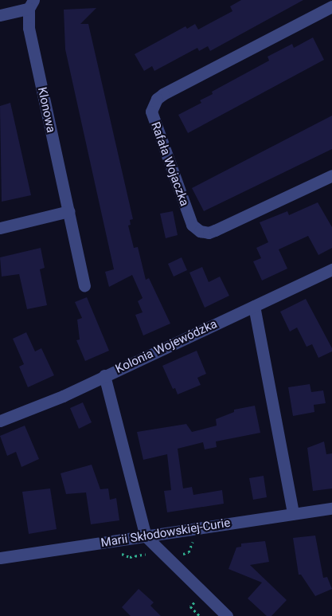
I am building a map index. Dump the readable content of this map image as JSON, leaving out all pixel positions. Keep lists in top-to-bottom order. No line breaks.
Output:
{"streets":{"street":["Klonowa","Rafała Wojaczka","Kolonia Wojewódzka","Marii Skłodowskiej-Curie"]}}
